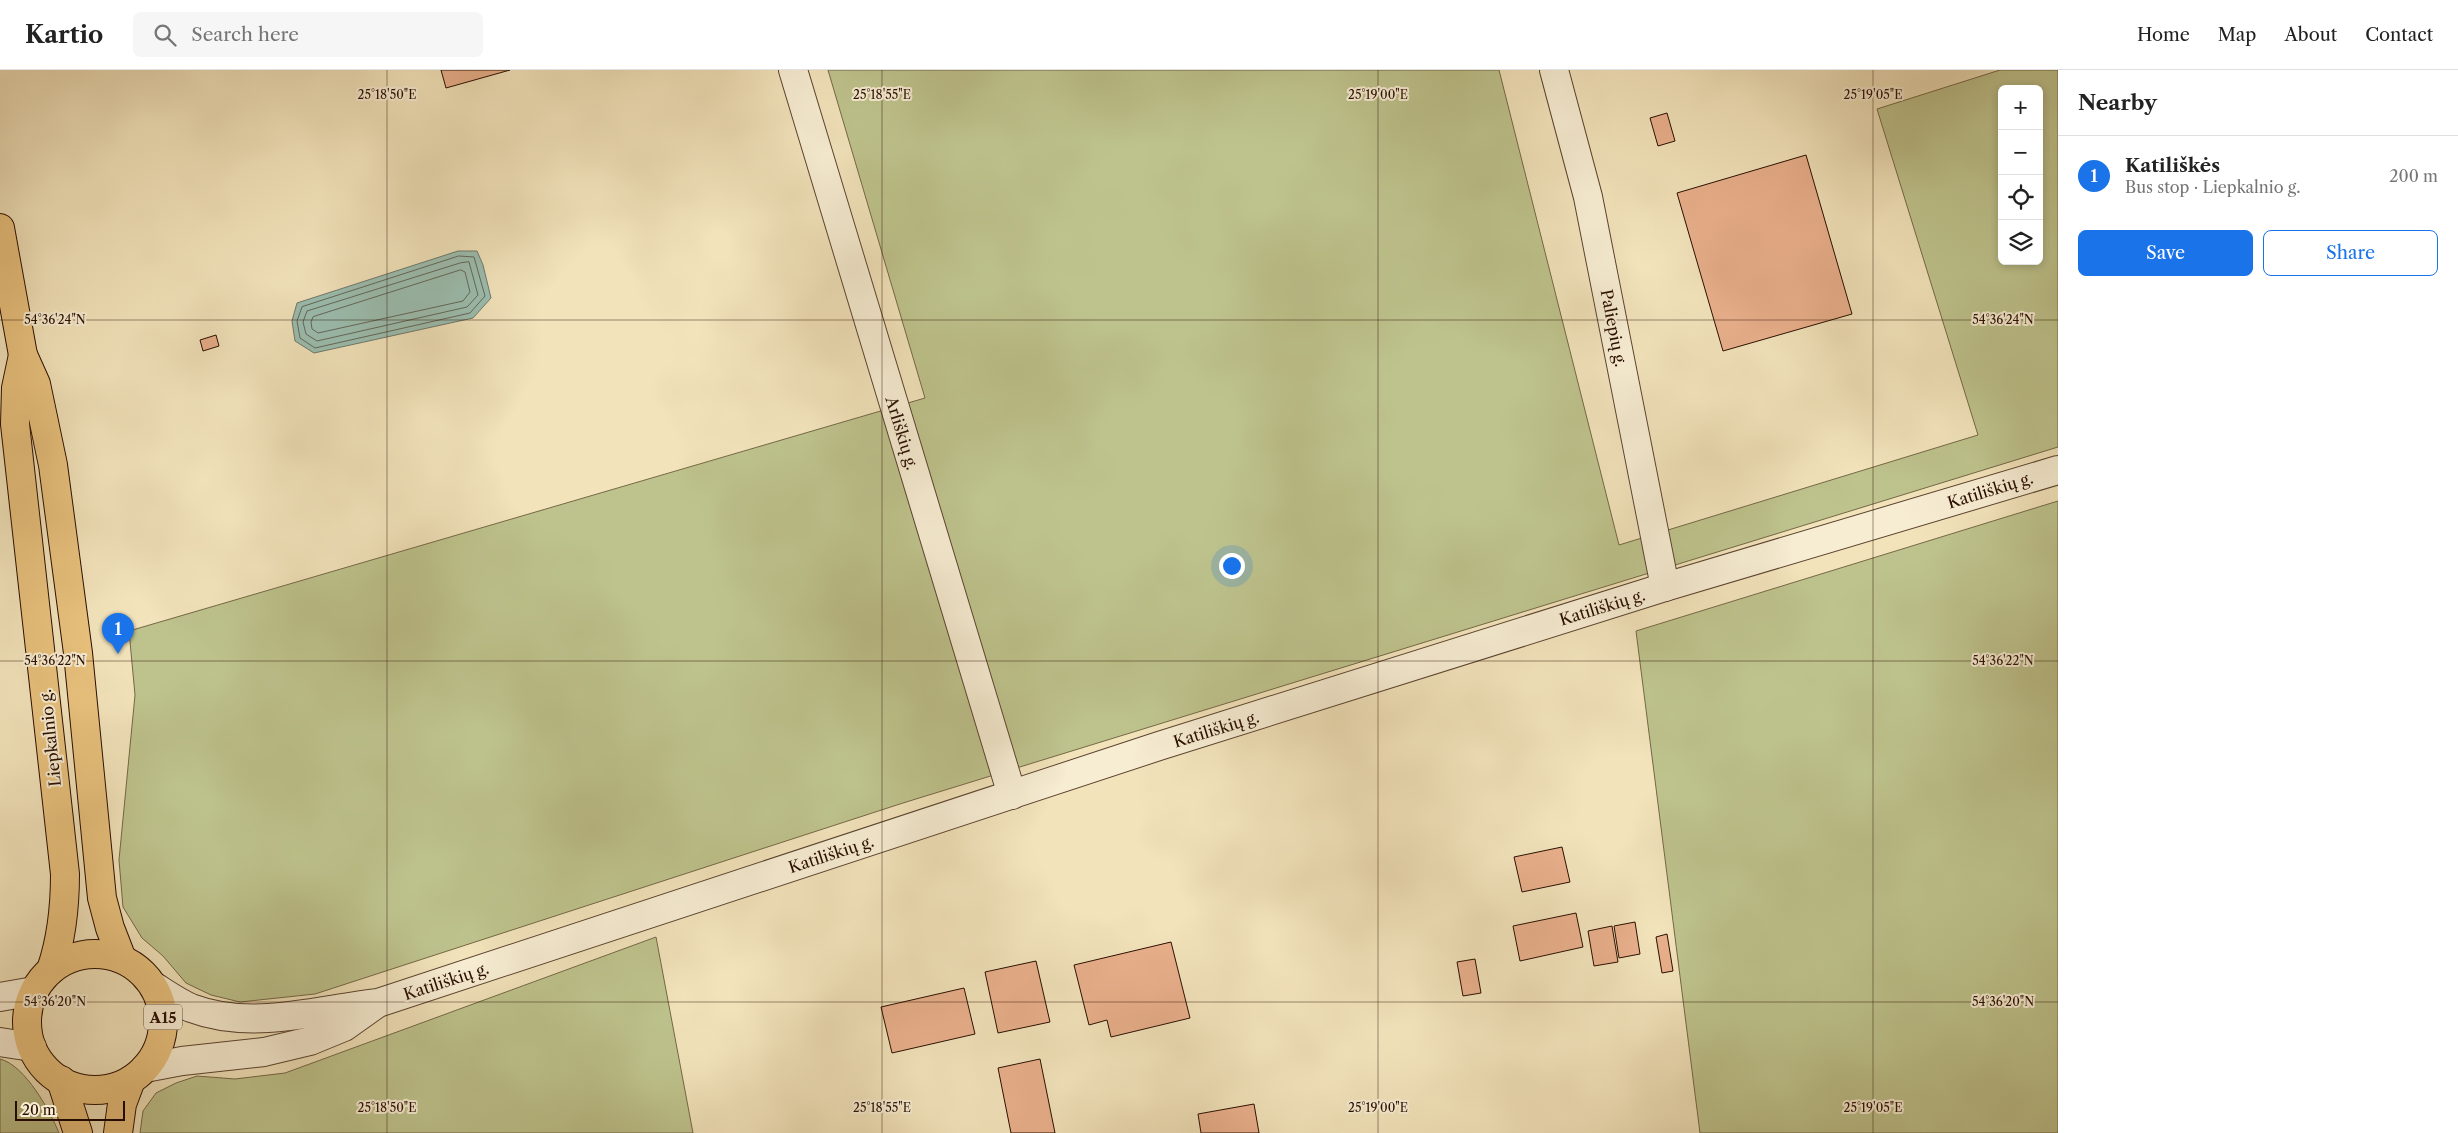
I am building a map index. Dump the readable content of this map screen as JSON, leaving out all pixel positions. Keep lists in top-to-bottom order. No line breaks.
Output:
{"streets":{"highway":["Liepkalnio g.","A15"],"street":["Paliepių g.","Arliškių g.","Katiliškių g."]},"crossings":[["Paliepių g.","Katiliškių g."],["Arliškių g.","Katiliškių g."],["Katiliškių g.","Liepkalnio g."]],"scale_bar":"20 m","page":{"header":"Kartio","search":"Search here","nav":["Home","Map","About","Contact"],"heading":"Nearby","map_buttons":["+","−"],"list":[{"mark":"1","name":"Katiliškės","note":"Bus stop · Liepkalnio g.","value":"200 m"}],"buttons":["Save","Share"],"pins":"1","scale":"20 m"},"coordinates":["25°18'50\"E","25°18'55\"E","25°19'00\"E","25°19'05\"E","54°36'24\"N","54°36'22\"N","54°36'20\"N"]}
